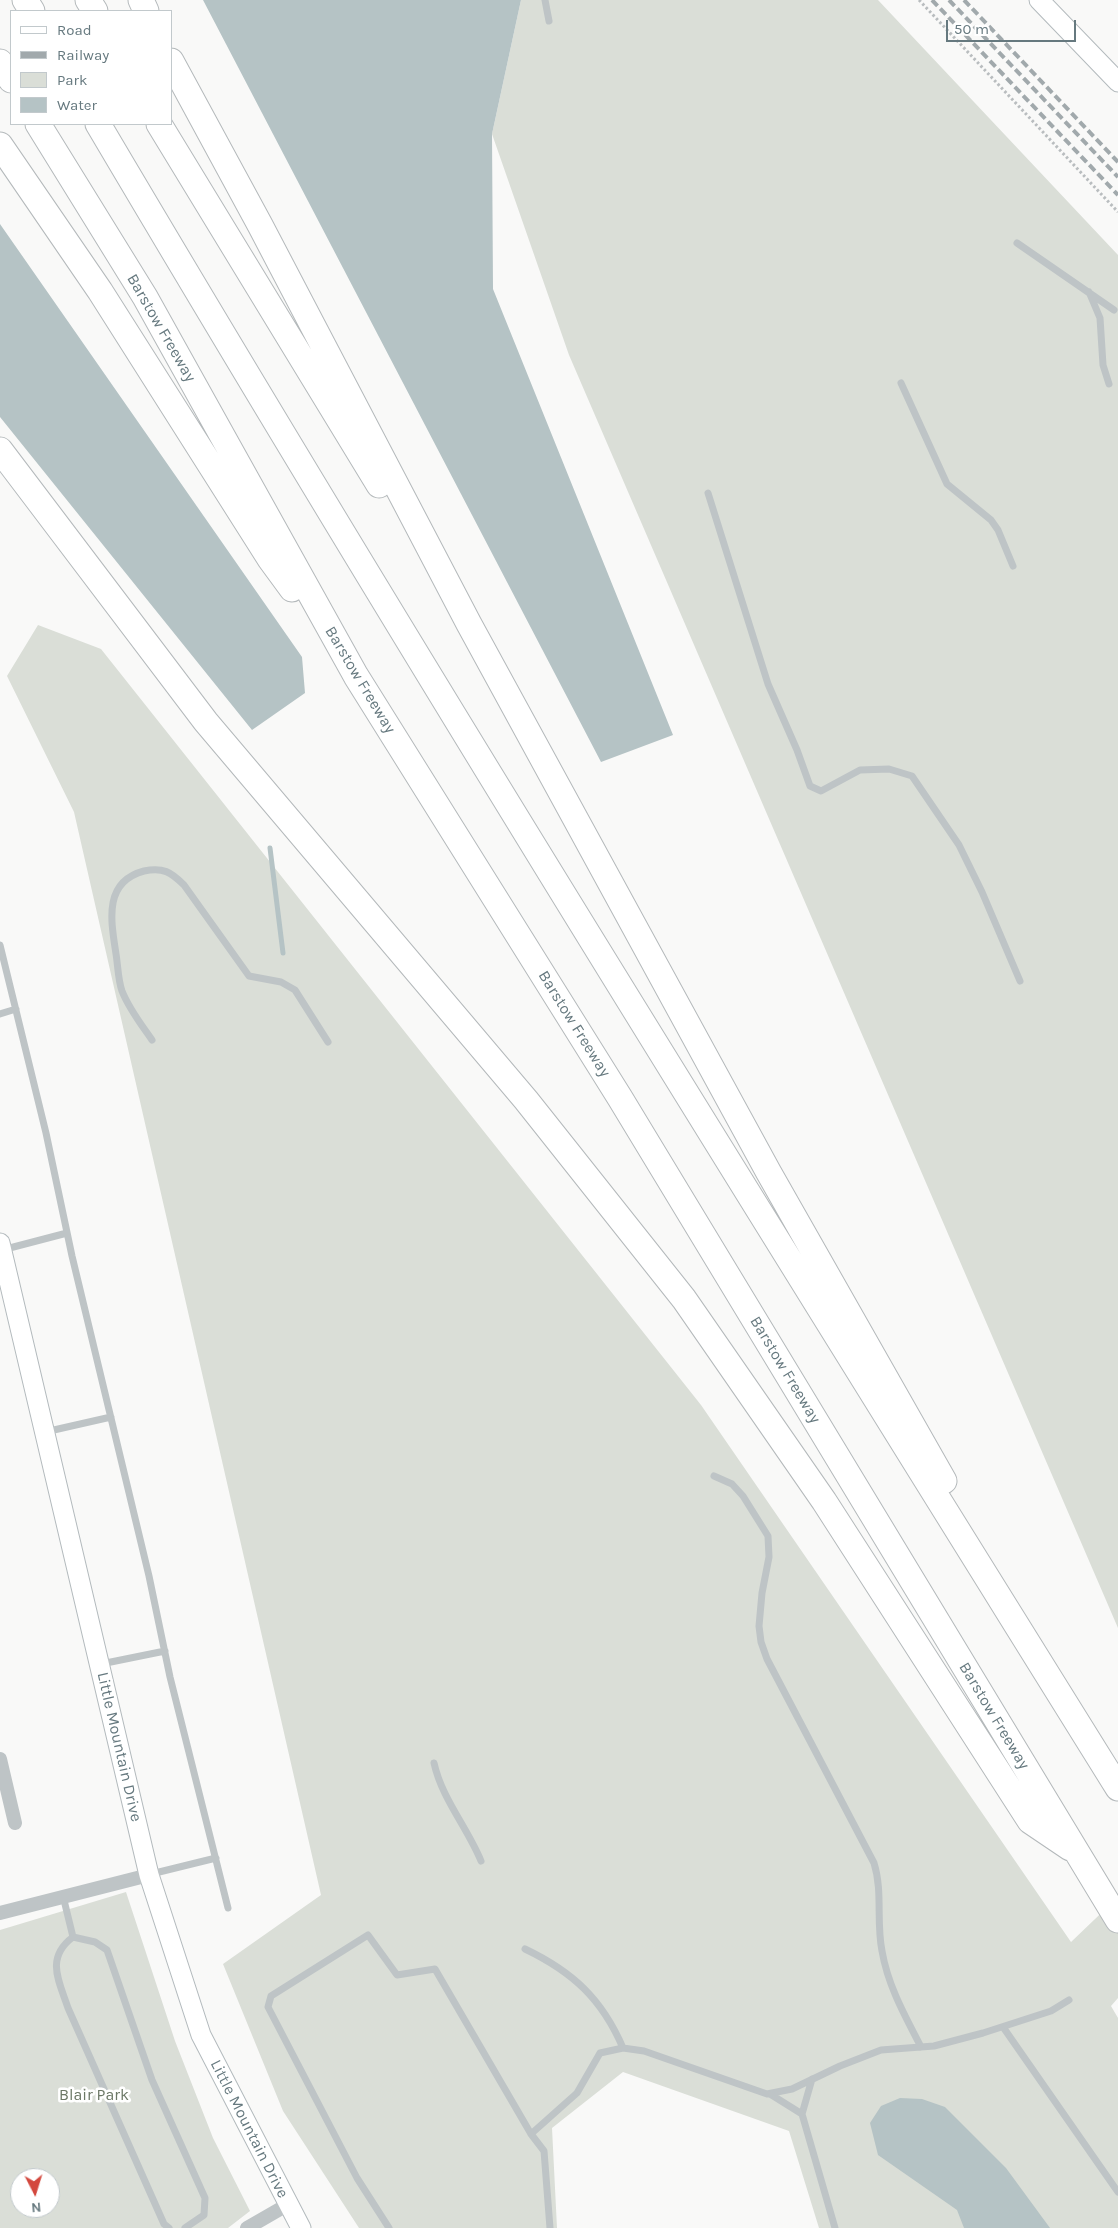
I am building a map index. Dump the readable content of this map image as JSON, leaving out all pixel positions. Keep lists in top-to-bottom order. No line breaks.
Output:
{"streets":{"highway":["Barstow Freeway"],"main road":["Little Mountain Drive"]},"parks":["Blair Park"],"legend":["Road","Railway","Park","Water"],"scale_bar":"50 m","north":"bottom"}
